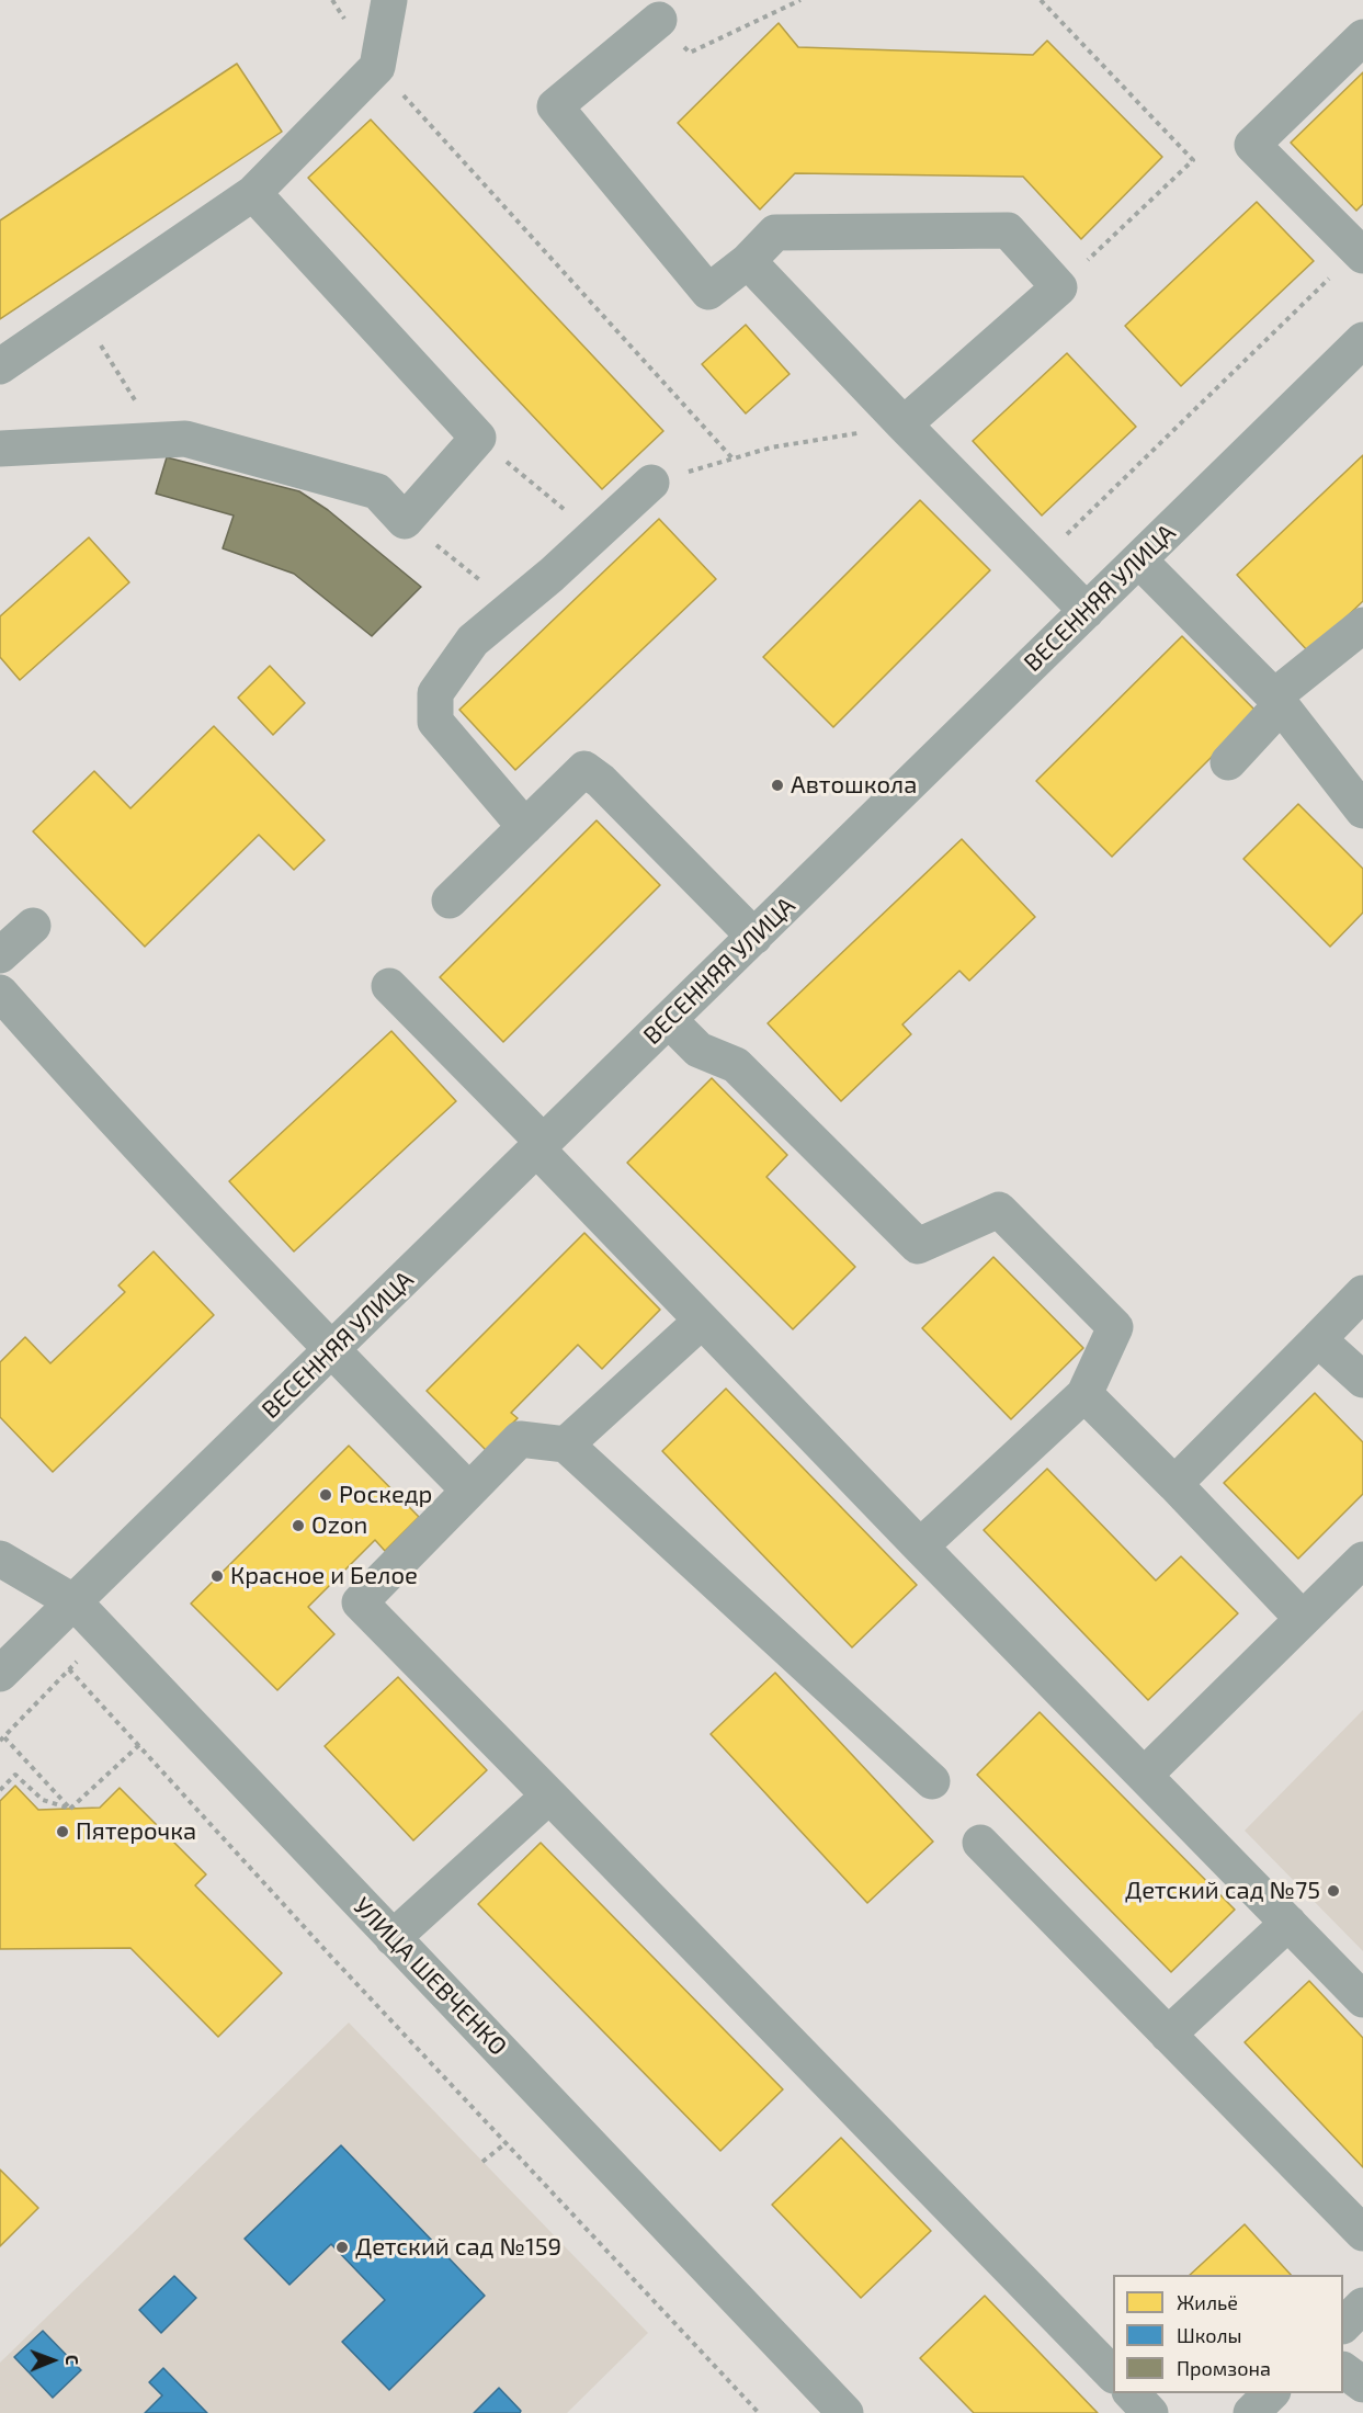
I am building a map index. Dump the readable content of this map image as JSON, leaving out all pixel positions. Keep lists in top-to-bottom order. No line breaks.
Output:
{"streets":{"street":["ВЕСЕННЯЯ УЛИЦА","УЛИЦА ШЕВЧЕНКО"]},"crossings":[["ВЕСЕННЯЯ УЛИЦА","УЛИЦА ШЕВЧЕНКО"]],"places":["Автошкола","Роскедр","Ozon","Красное и Белое","Пятерочка","Детский сад №75","Детский сад №159"],"legend":["Жильё","Школы","Промзона"],"north":"right"}
